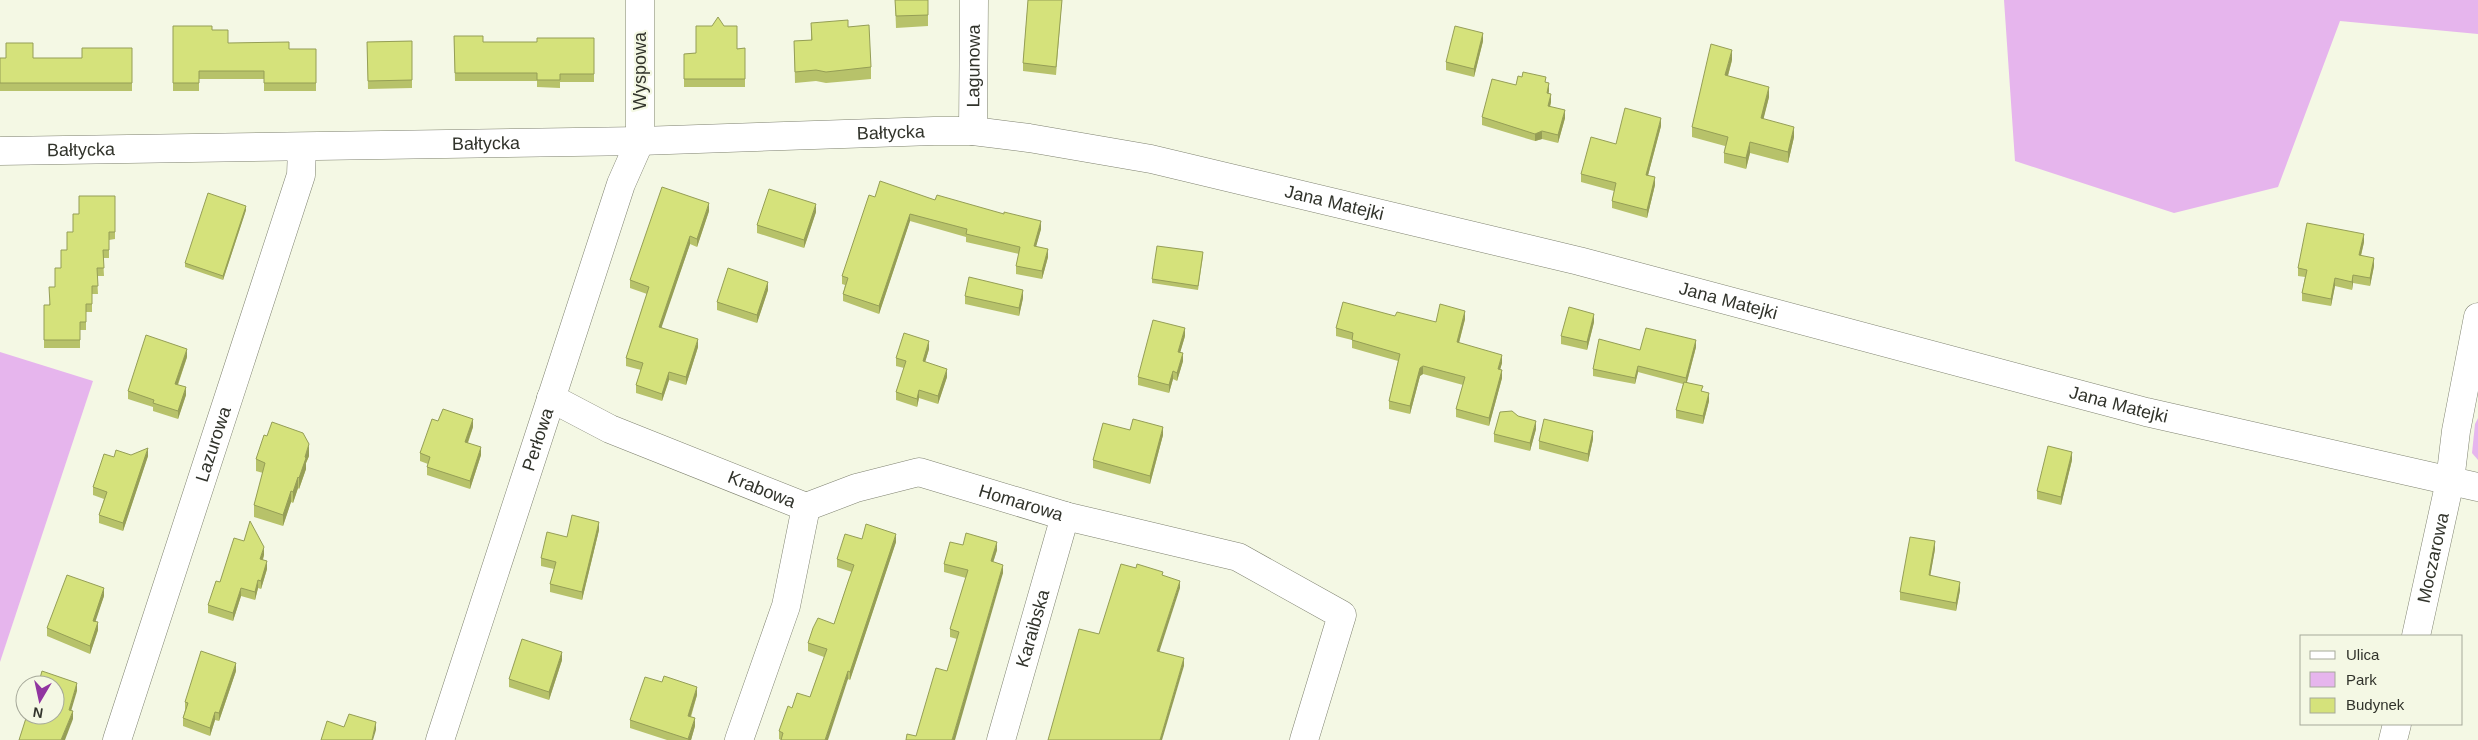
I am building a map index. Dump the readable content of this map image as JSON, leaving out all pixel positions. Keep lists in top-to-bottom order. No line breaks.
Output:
{"streets":{"street":["Lagunowa","Wyspowa","Bałtycka","Jana Matejki","Perłowa","Lazurowa","Krabowa","Homarowa","Moczarowa","Karaibska"]},"crossings":[["Lagunowa","Bałtycka"],["Lagunowa","Jana Matejki"],["Wyspowa","Bałtycka"],["Wyspowa","Perłowa"],["Bałtycka","Jana Matejki"],["Bałtycka","Perłowa"],["Bałtycka","Lazurowa"],["Jana Matejki","Moczarowa"],["Perłowa","Krabowa"],["Krabowa","Homarowa"],["Homarowa","Karaibska"]],"legend":["Ulica","Park","Budynek"],"north":"bottom"}
